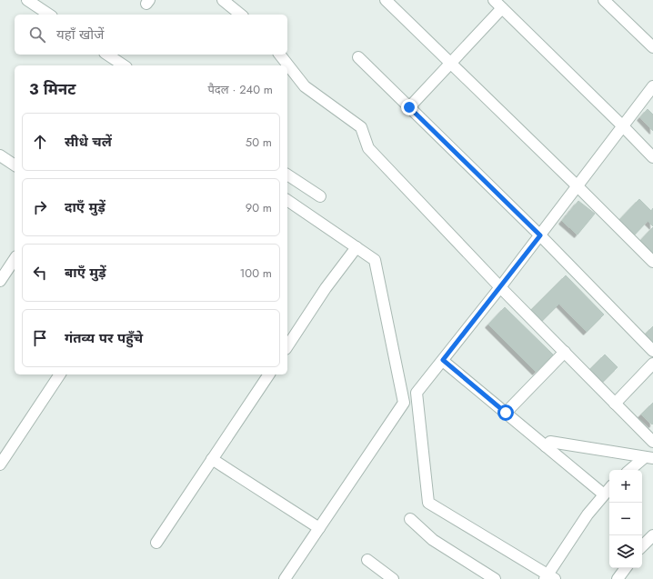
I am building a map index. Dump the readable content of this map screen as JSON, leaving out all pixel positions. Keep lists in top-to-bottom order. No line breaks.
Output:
{"page":{"search":"यहाँ खोजें","heading":["3 मिनट","पैदल · 240 m"],"list":[["सीधे चलें","50 m"],["दाएँ मुड़ें","90 m"],["बाएँ मुड़ें","100 m"],"गंतव्य पर पहुँचे"],"map_buttons":["+","−"]}}
